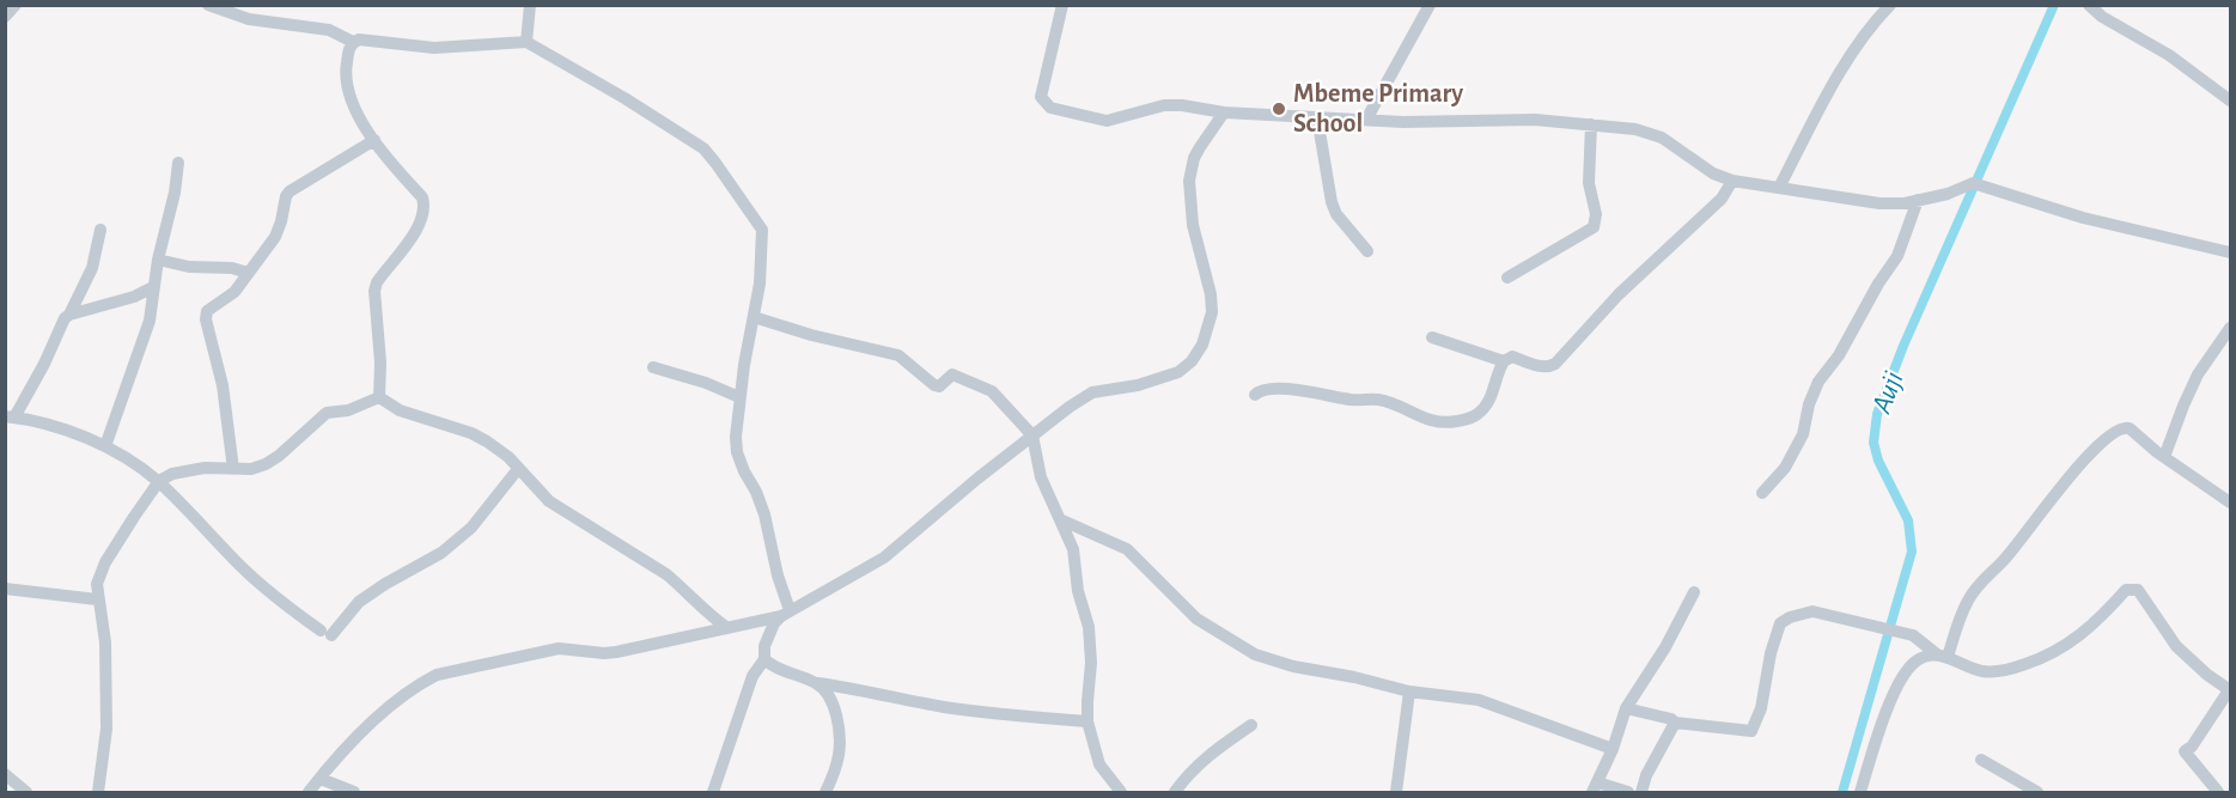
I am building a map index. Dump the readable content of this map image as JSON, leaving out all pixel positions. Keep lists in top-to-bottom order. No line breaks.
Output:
{"water":["Auji"],"places":["Mbeme Primary School"]}
